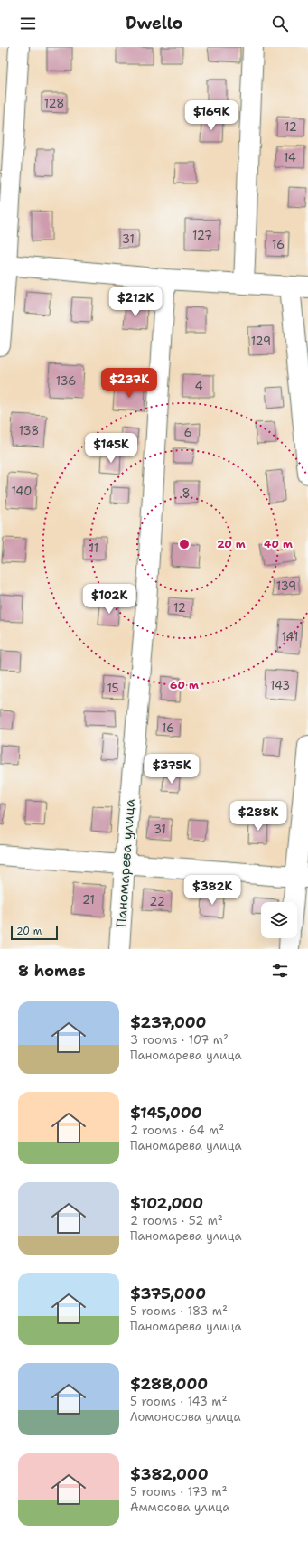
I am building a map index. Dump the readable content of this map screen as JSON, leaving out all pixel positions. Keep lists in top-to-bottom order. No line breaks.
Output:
{"streets":{"street":["Паномарева улица"]},"house_numbers":["128","12","14","127","31","16","129","136","4","138","6","140","8","11","139","12","141","143","15","16","31","21","22"],"scale_bar":"20 m","page":{"header":"Dwello","price":["$169K","$212K","$237K","$145K","$102K","$375K","$288K","$382K"],"scale":"20 m","heading":"8 homes","list":[{"name":"$237,000","note":"3 rooms · 107 m² · Паномарева улица"},{"name":"$145,000","note":"2 rooms · 64 m² · Паномарева улица"},{"name":"$102,000","note":"2 rooms · 52 m² · Паномарева улица"},{"name":"$375,000","note":"5 rooms · 183 m² · Паномарева улица"},{"name":"$288,000","note":"5 rooms · 143 m² · Ломоносова улица"},{"name":"$382,000","note":"5 rooms · 173 m² · Аммосова улица"}]},"rings":["20 m","40 m","60 m"]}
